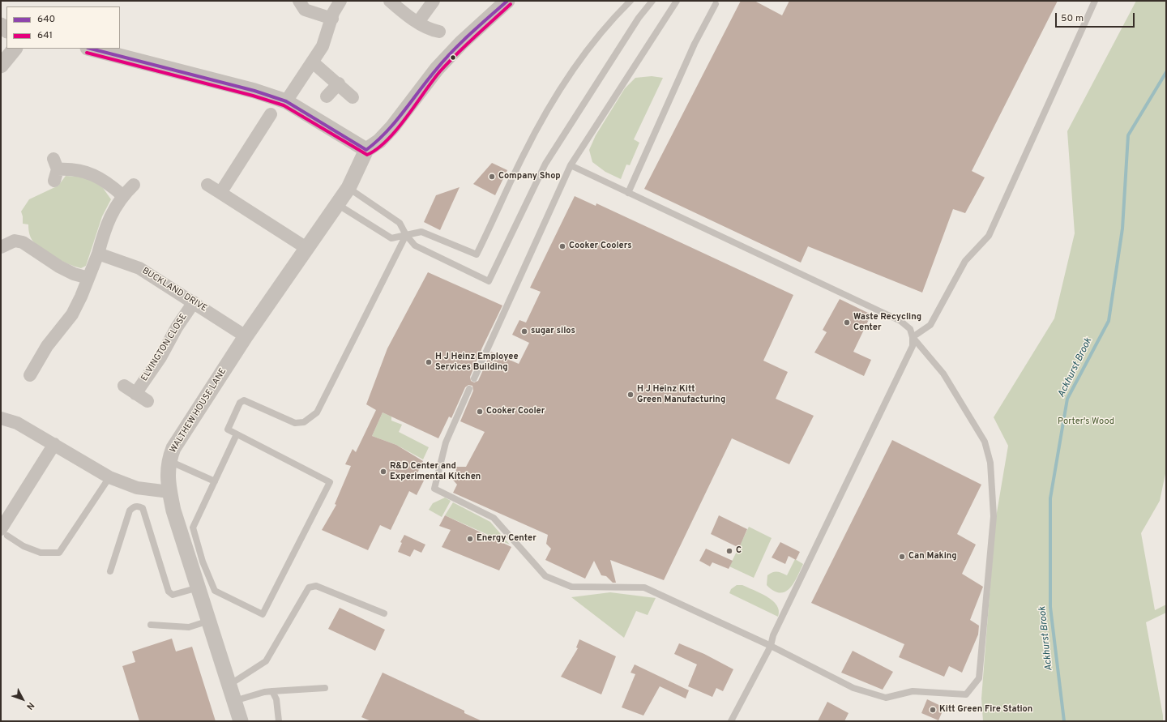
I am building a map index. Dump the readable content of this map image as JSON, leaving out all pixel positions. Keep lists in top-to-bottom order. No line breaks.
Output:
{"streets":{"street":["BUCKLAND DRIVE","ELVINGTON CLOSE","WALTHEW HOUSE LANE"]},"crossings":[["BUCKLAND DRIVE","ELVINGTON CLOSE"],["BUCKLAND DRIVE","WALTHEW HOUSE LANE"]],"water":["Ackhurst Brook"],"parks":["Porter's Wood"],"places":["Company Shop","Cooker Coolers","Waste Recycling Center","sugar silos","H J Heinz Employee Services Building","H J Heinz Kitt Green Manufacturing","Cooker Cooler","R&D Center and Experimental Kitchen","Energy Center","C","Can Making","Kitt Green Fire Station"],"lines":["transit line 640","transit line 641"],"legend":["640","641"],"scale_bar":"50 m","north":"bottom right"}
